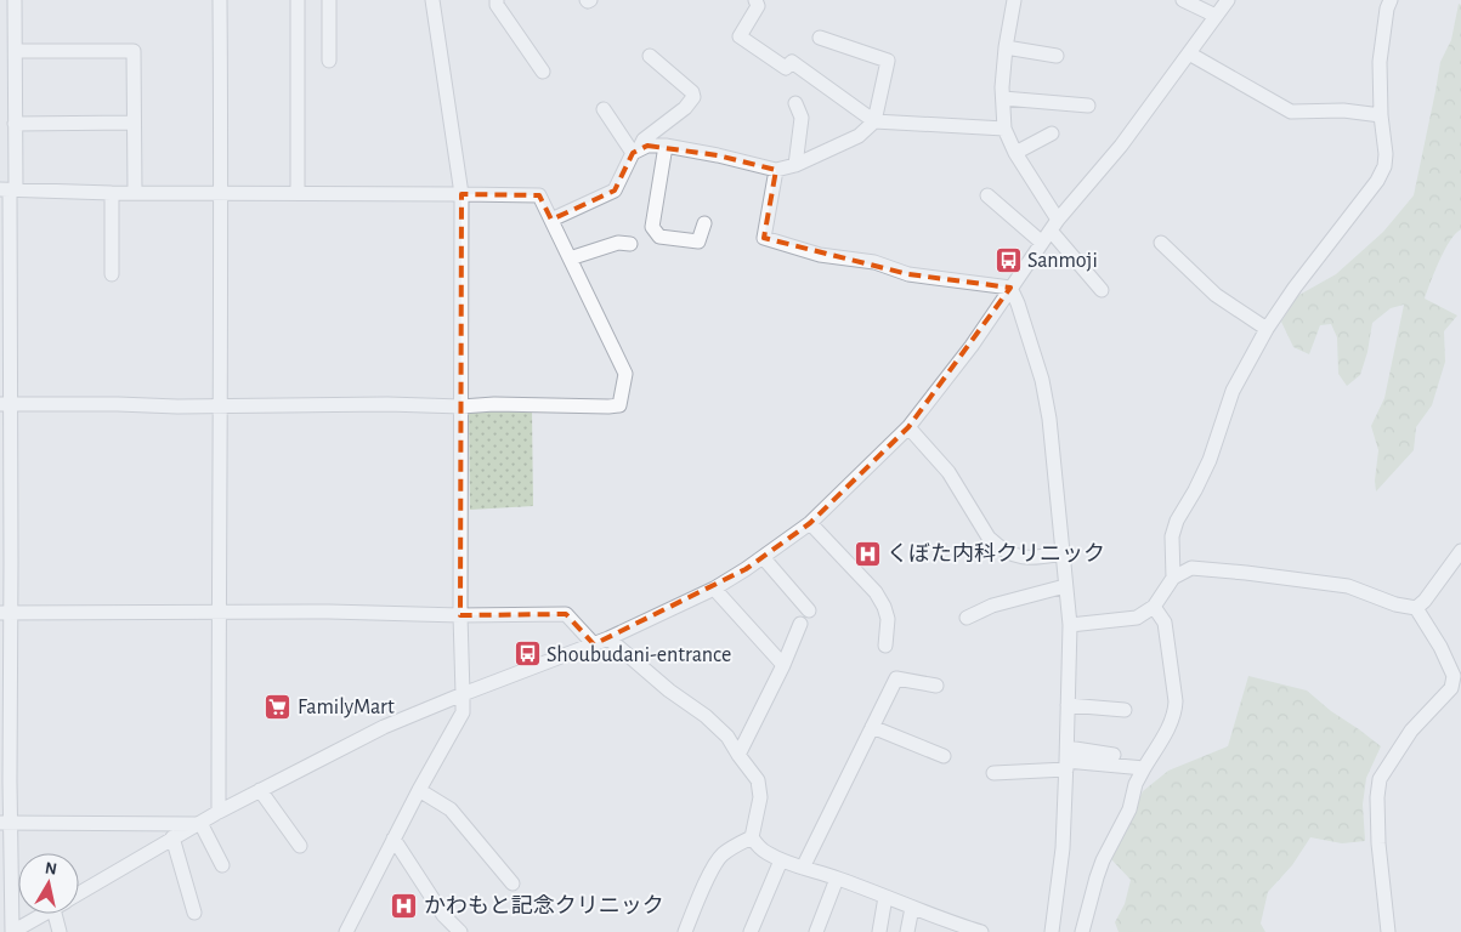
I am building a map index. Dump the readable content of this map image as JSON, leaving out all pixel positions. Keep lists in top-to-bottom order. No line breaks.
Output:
{"places":{"bus stop":["Sanmoji","Shoubudani-entrance"],"hospital":["くぼた内科クリニック","かわもと記念クリニック"],"supermarket":["FamilyMart"]},"north":"top"}
